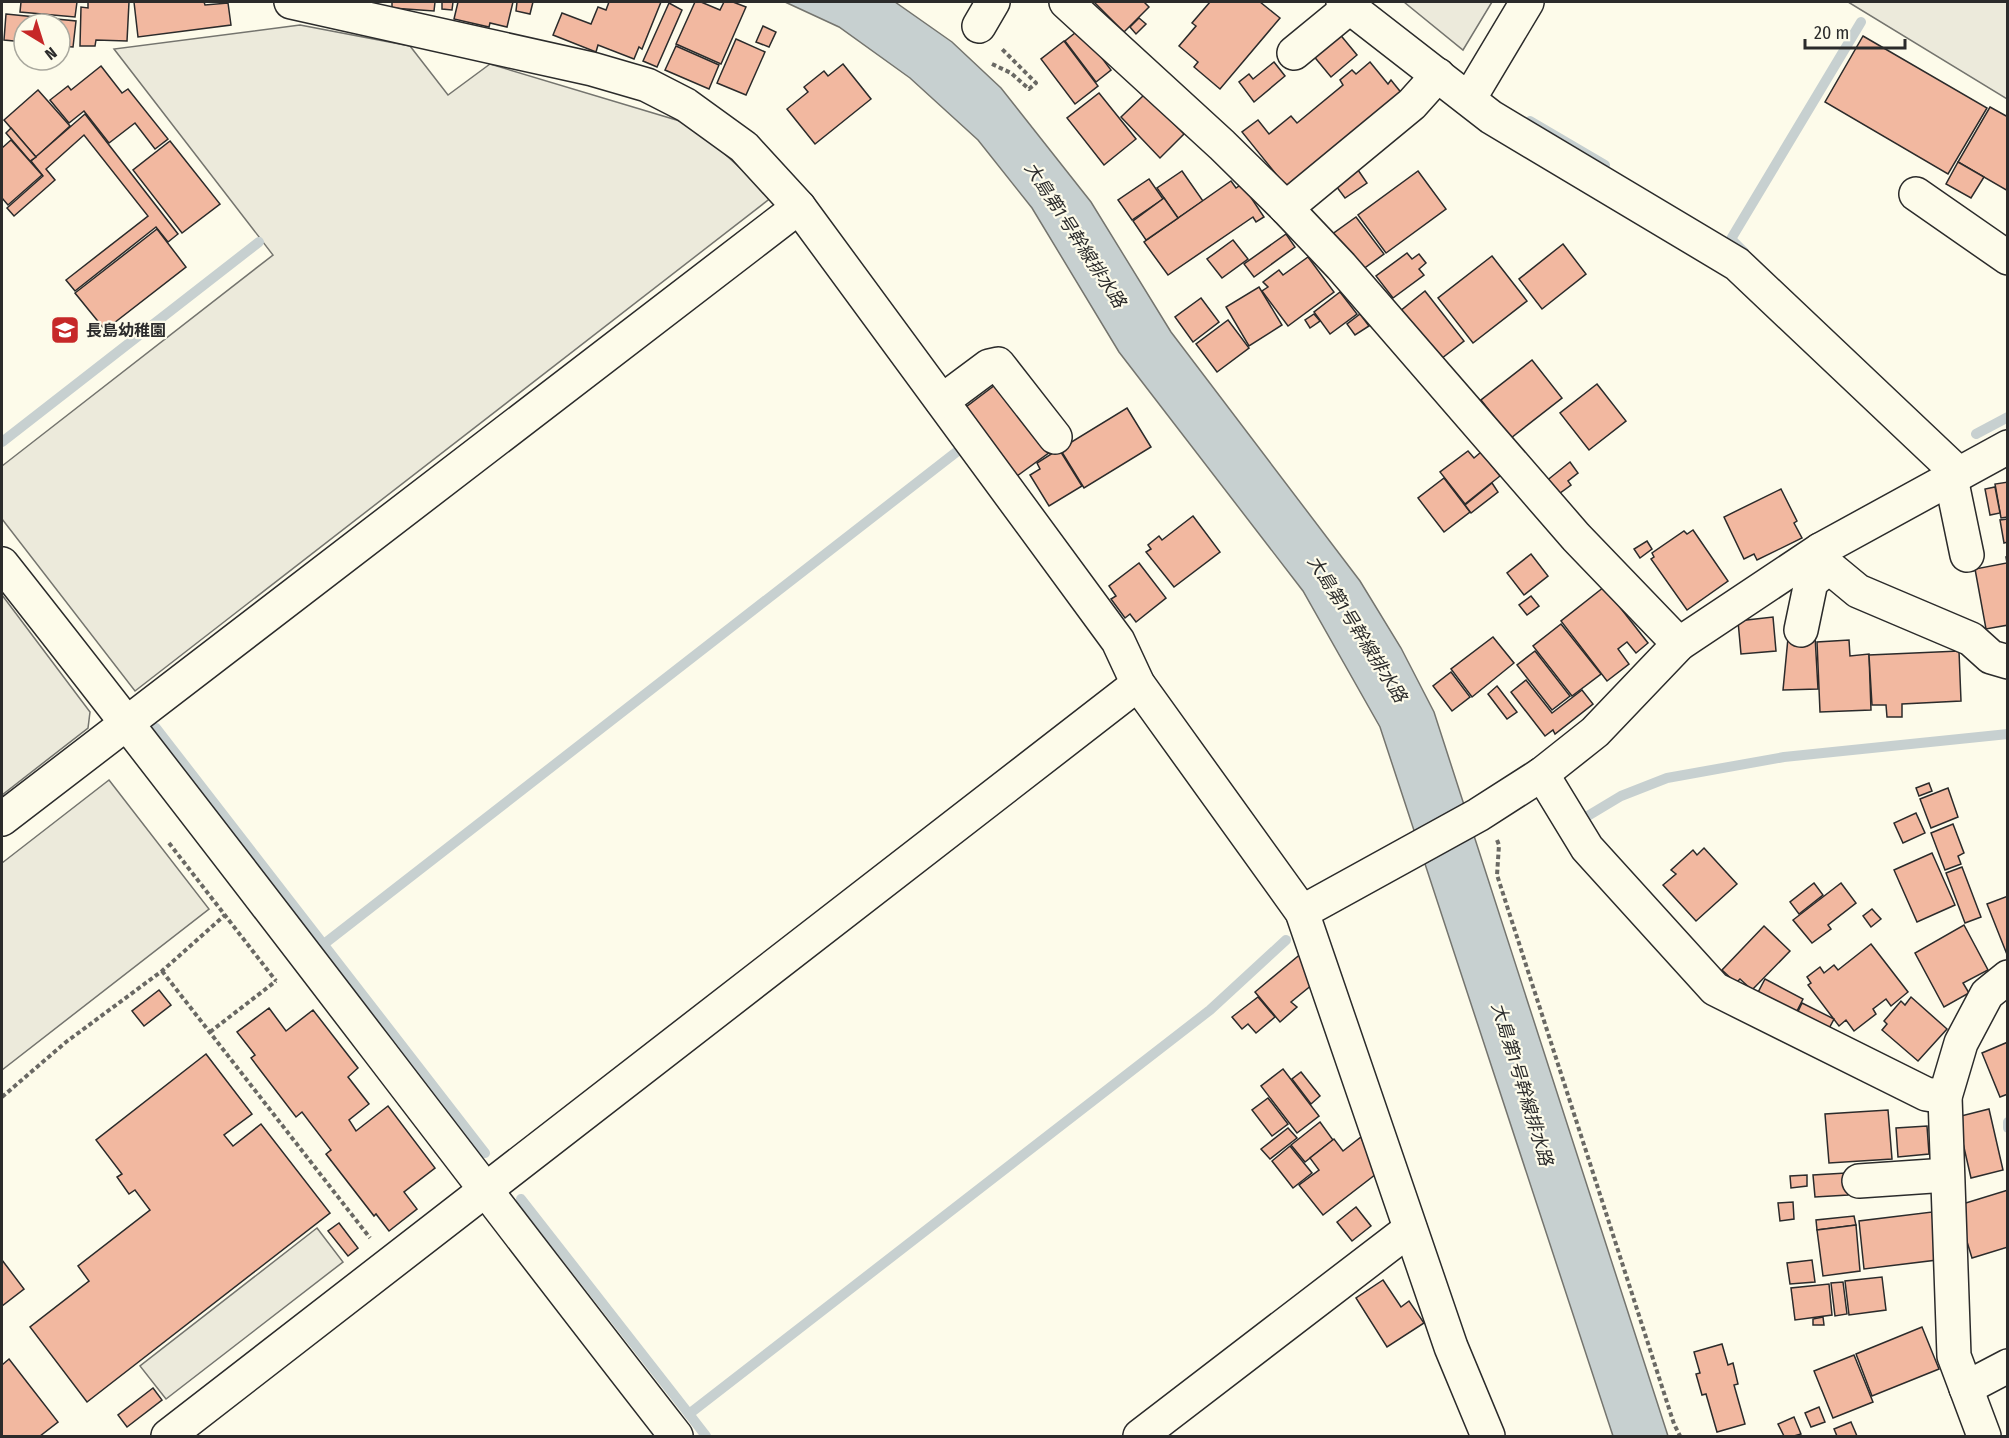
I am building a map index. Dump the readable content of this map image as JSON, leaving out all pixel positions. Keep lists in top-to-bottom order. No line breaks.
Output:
{"water":["大島第1号幹線排水路"],"places":{"school or university":["長島幼稚園"]},"scale_bar":"20 m","north":"bottom right"}
